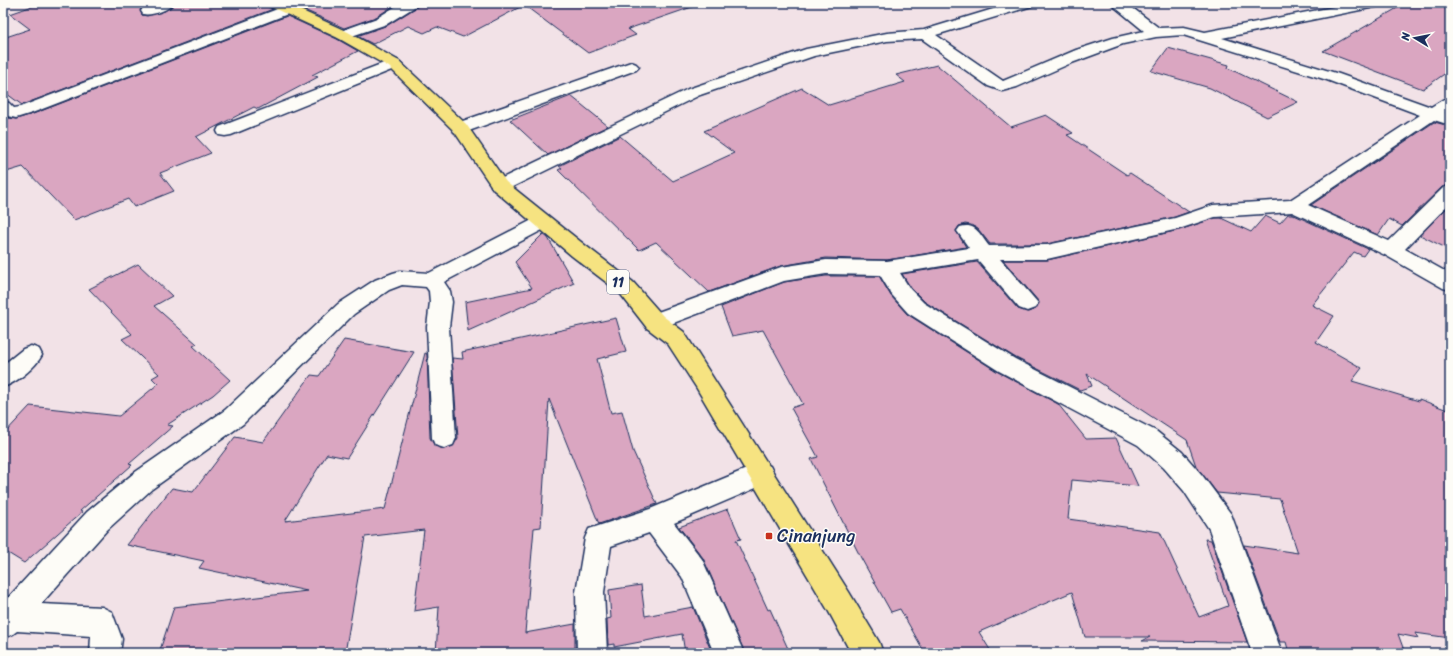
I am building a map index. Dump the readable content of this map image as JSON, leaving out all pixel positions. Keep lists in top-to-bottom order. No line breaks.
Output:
{"streets":{"highway":["11"]},"places":{"transit":["Cinanjung"]},"north":"left"}
